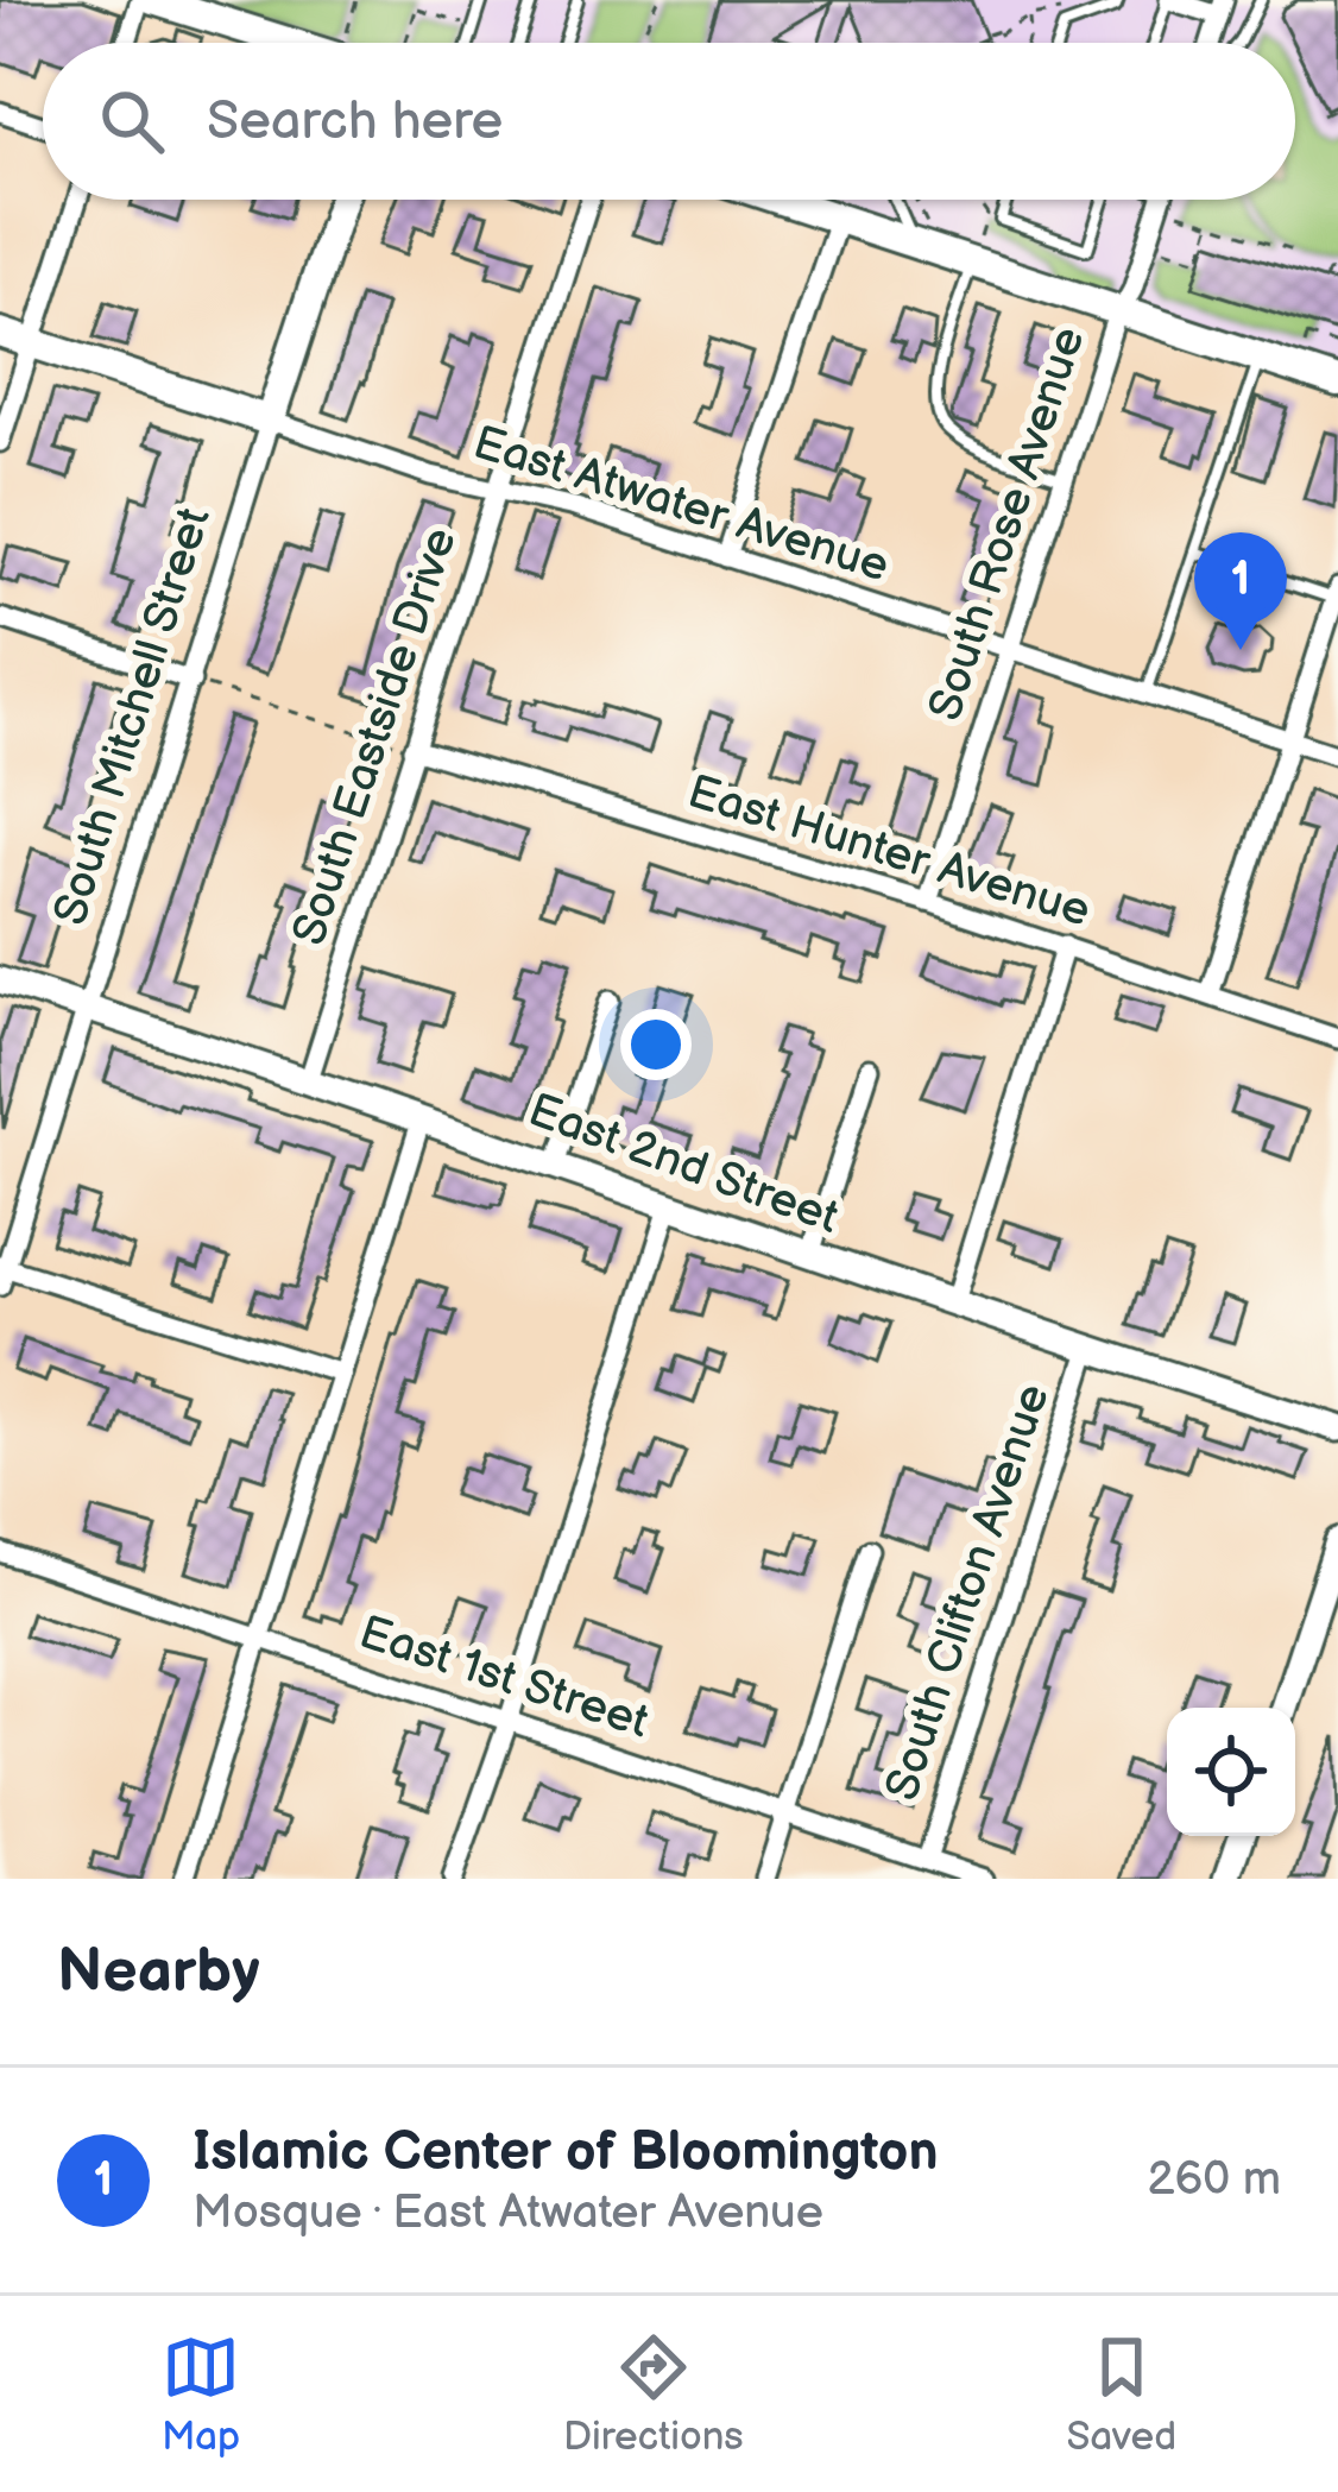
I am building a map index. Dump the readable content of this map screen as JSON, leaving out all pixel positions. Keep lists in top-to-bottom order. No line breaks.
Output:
{"streets":{"main road":["East Atwater Avenue","South Mitchell Street"],"street":["South Rose Avenue","South Eastside Drive","East Hunter Avenue","East 2nd Street","South Clifton Avenue","East 1st Street"]},"crossings":[["East Atwater Avenue","South Rose Avenue"],["East Atwater Avenue","South Mitchell Street"],["East Atwater Avenue","South Eastside Drive"],["South Rose Avenue","East Hunter Avenue"],["South Mitchell Street","East 2nd Street"],["South Eastside Drive","East Hunter Avenue"],["South Eastside Drive","East 2nd Street"],["East 2nd Street","South Clifton Avenue"],["South Clifton Avenue","East 1st Street"]],"page":{"search":"Search here","pins":"1","heading":"Nearby","list":[{"mark":"1","name":"Islamic Center of Bloomington","note":"Mosque · East Atwater Avenue","value":"260 m"}],"nav":["Map","Directions","Saved"]}}
